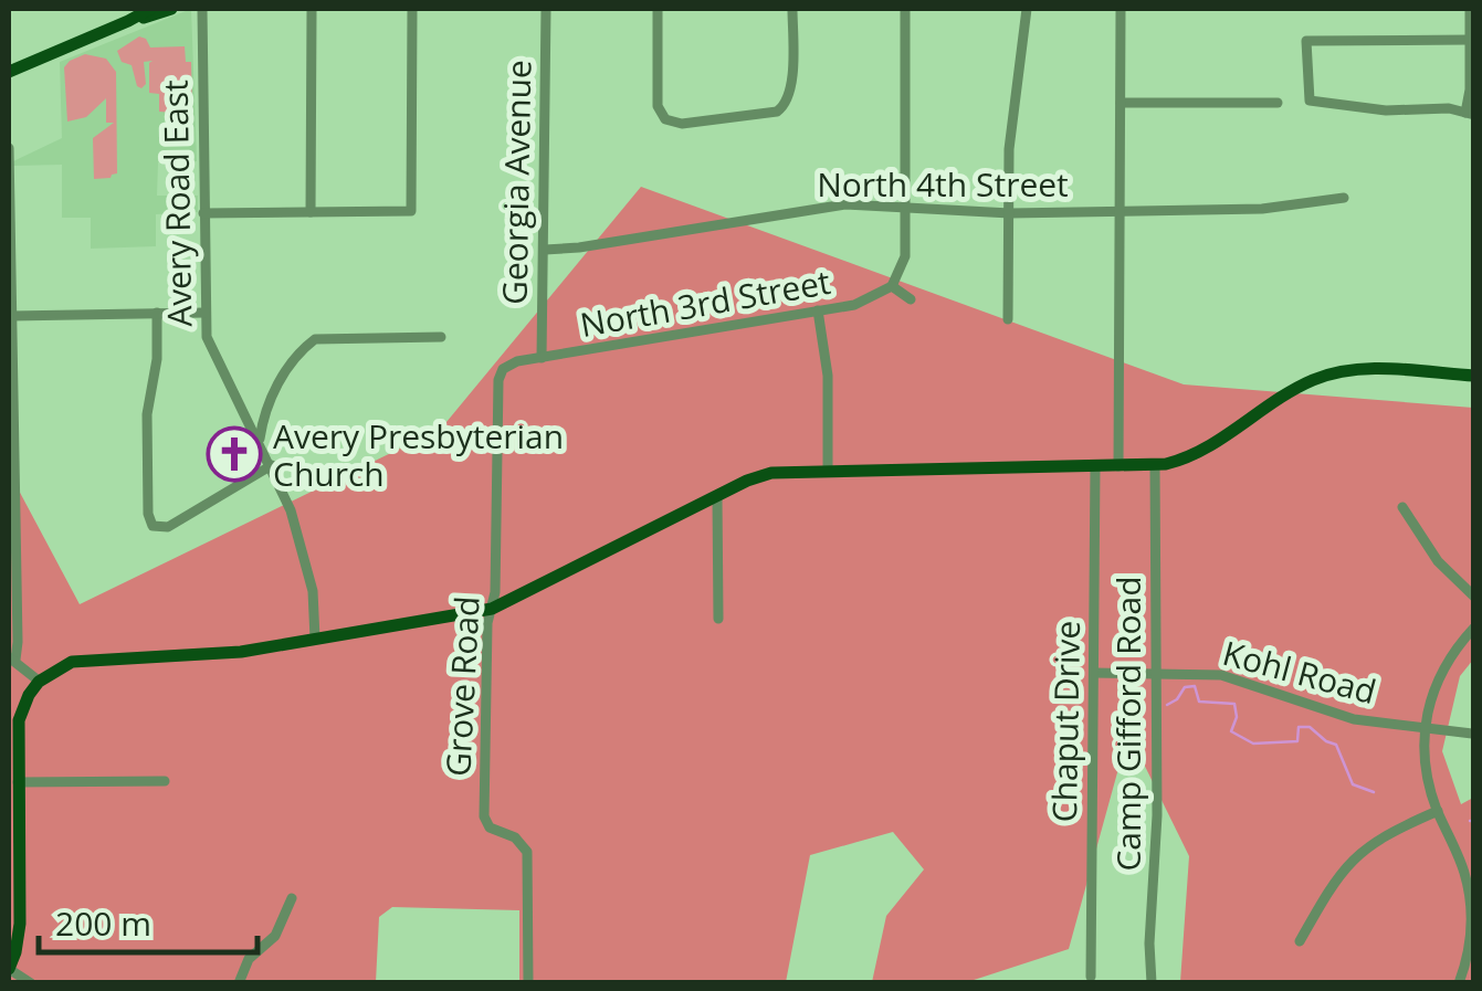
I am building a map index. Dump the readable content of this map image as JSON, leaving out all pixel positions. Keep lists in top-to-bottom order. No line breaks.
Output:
{"streets":{"street":["Georgia Avenue","North 4th Street","Avery Road East","North 3rd Street","Kohl Road","Grove Road","Chaput Drive","Camp Gifford Road"]},"crossings":[["Georgia Avenue","North 4th Street"],["Georgia Avenue","North 3rd Street"],["North 3rd Street","Grove Road"],["Kohl Road","Chaput Drive"],["Kohl Road","Camp Gifford Road"]],"places":{"church":["Avery Presbyterian Church"]},"scale_bar":"200 m"}
